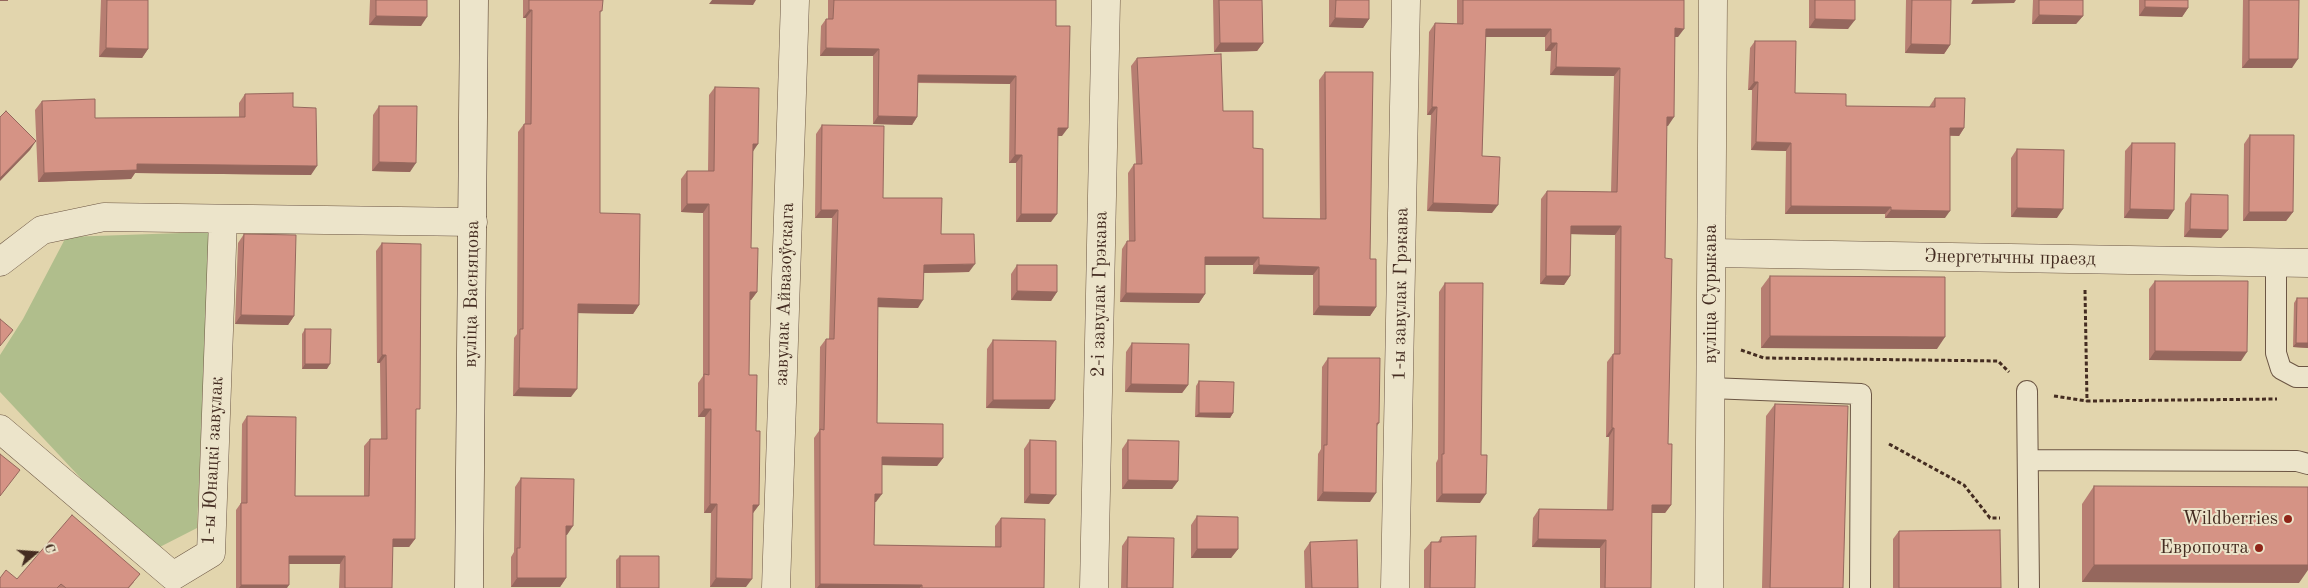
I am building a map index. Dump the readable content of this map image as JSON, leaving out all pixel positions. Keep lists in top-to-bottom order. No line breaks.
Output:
{"streets":{"street":["Энергетычны праезд","вуліца Васняцова","завулак Айвазоўскага","2-і завулак Грэкава","1-ы завулак Грэкава","вуліца Сурыкава","1-ы Юнацкі завулак"]},"crossings":[["Энергетычны праезд","вуліца Сурыкава"]],"places":["Wildberries","Европочта"],"north":"right"}
